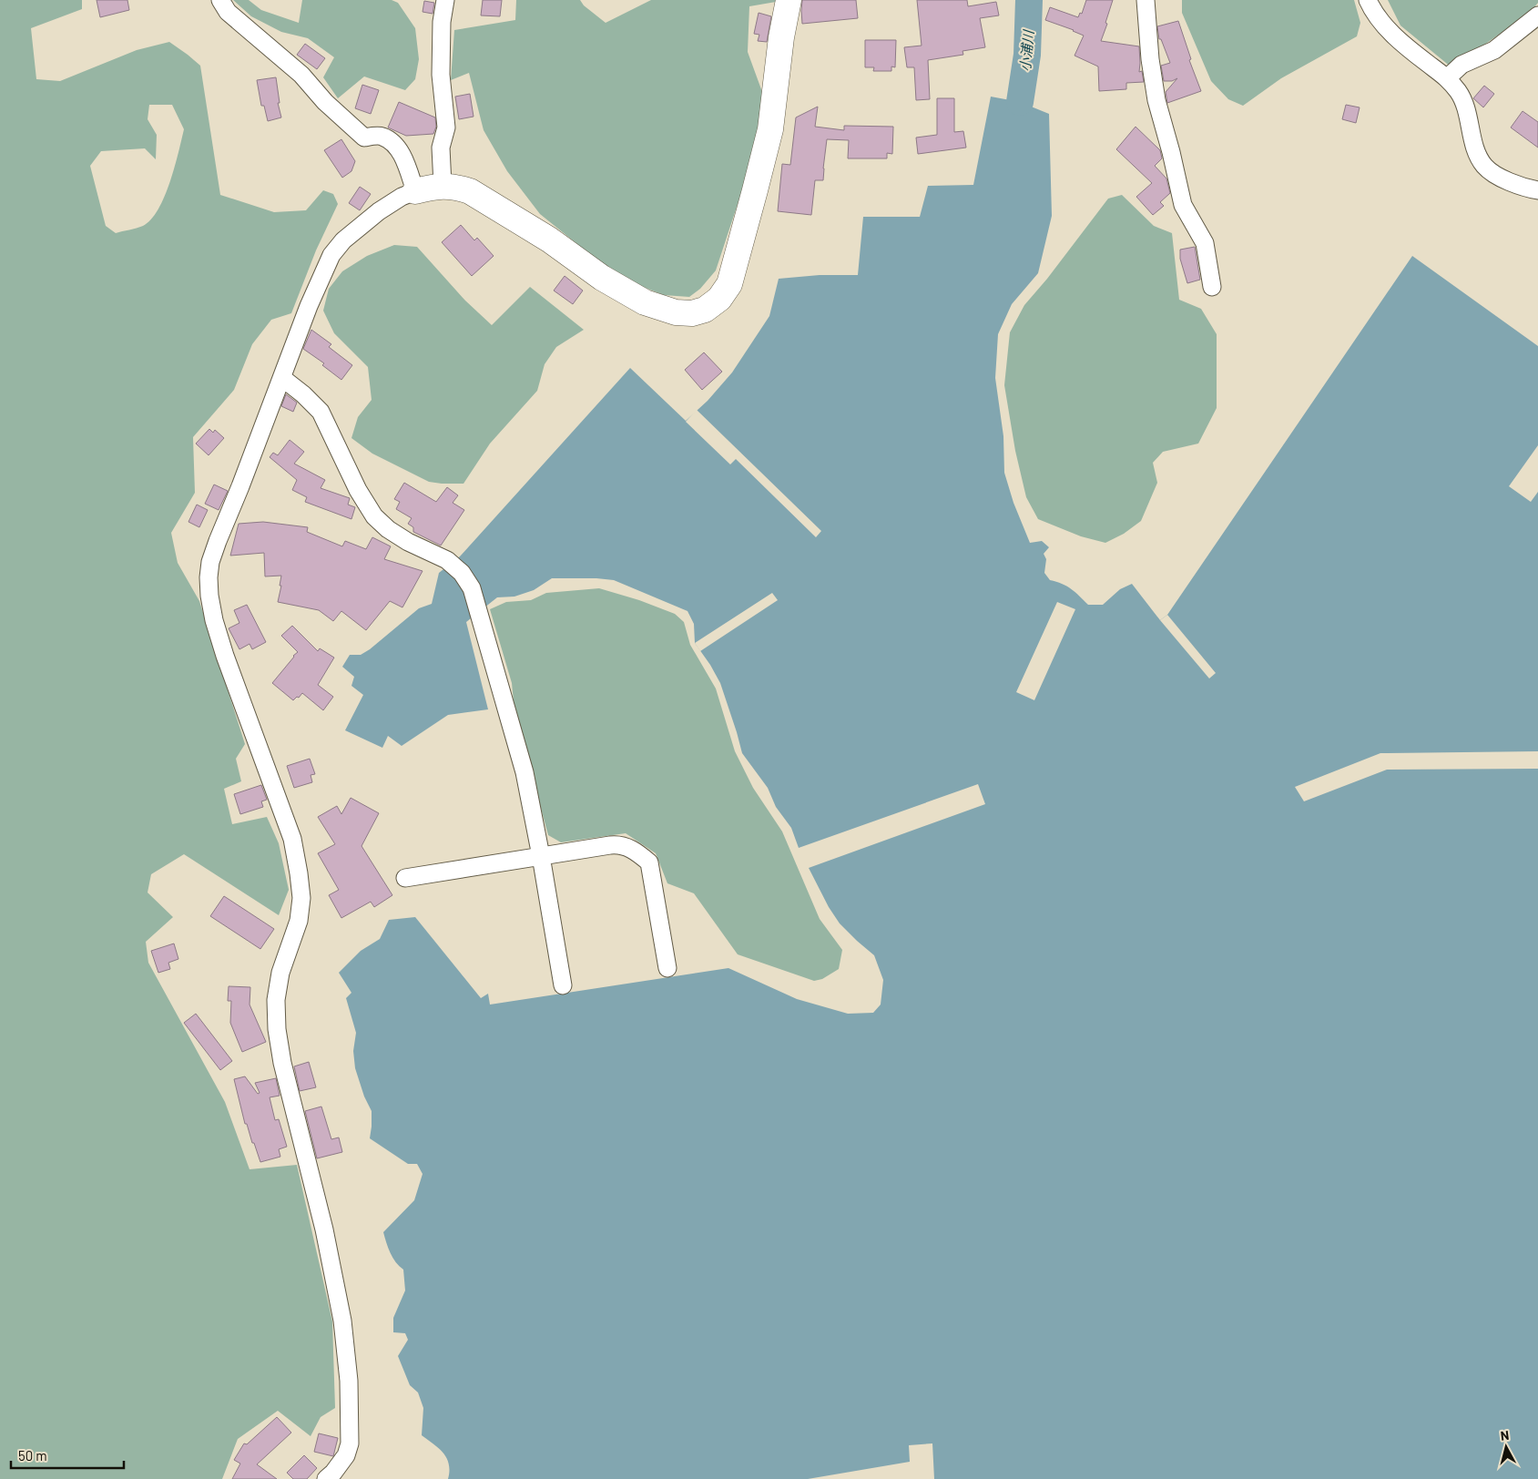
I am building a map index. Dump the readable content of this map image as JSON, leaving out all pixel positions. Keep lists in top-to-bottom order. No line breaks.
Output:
{"water":["小浦川"],"scale_bar":"50 m","north":"top"}
